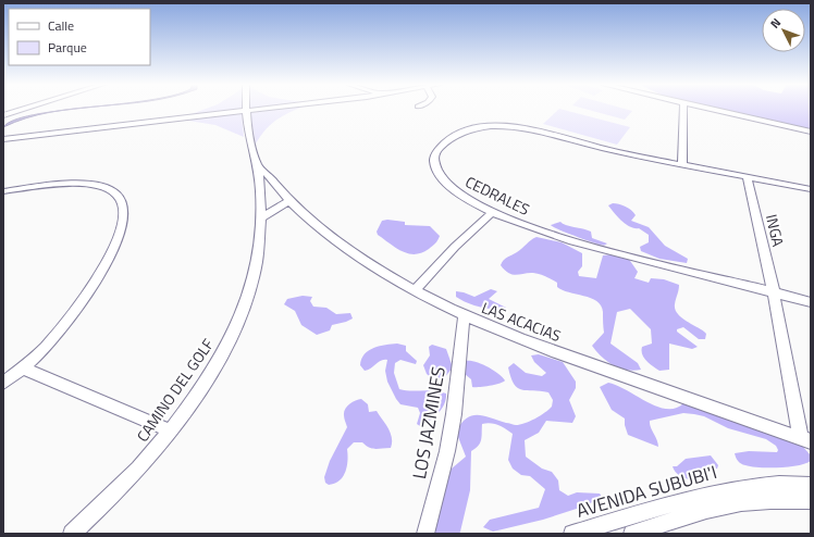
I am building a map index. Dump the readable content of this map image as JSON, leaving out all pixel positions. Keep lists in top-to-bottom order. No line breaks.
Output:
{"streets":{"street":["CEDRALES","INGA","LAS ACACIAS","CAMINO DEL GOLF","LOS JAZMINES","AVENIDA SUBUBI'I"]},"crossings":[["CEDRALES","INGA"],["LAS ACACIAS","CAMINO DEL GOLF"],["LAS ACACIAS","LOS JAZMINES"]],"legend":["Calle","Parque"],"north":"top left"}
